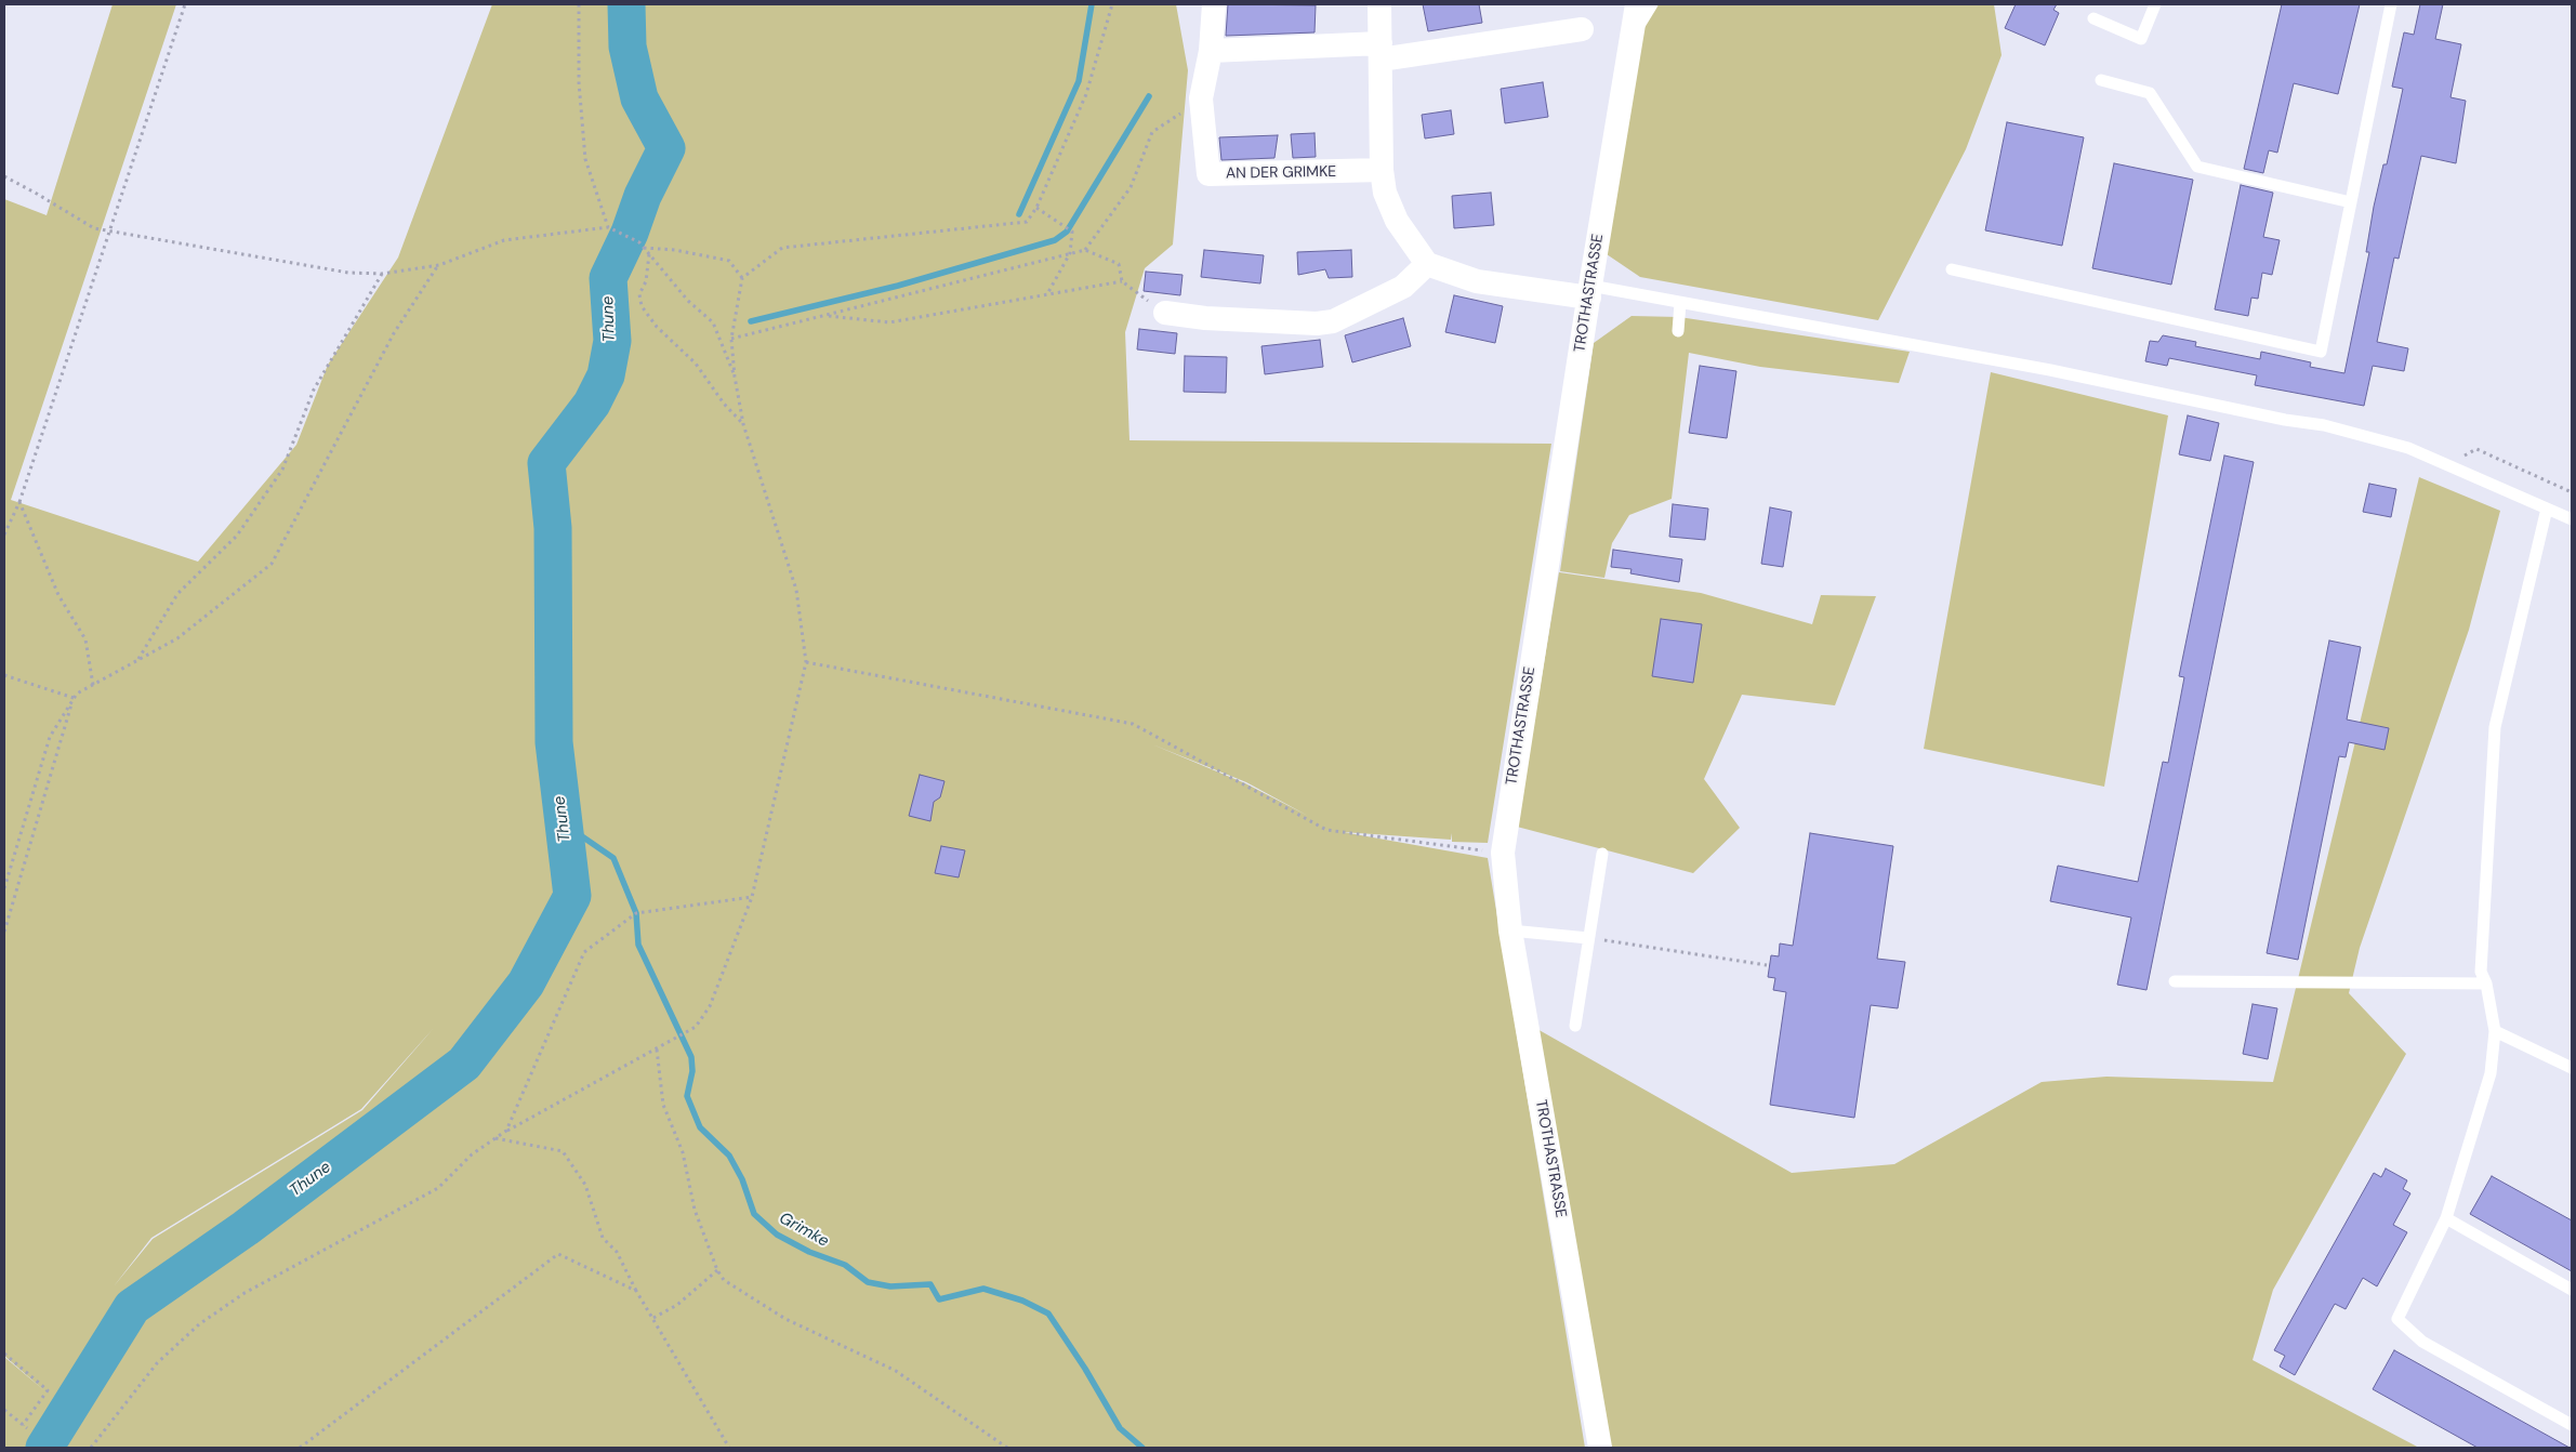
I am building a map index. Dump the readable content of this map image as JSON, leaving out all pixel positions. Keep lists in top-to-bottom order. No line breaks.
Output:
{"streets":{"street":["AN DER GRIMKE","TROTHASTRASSE"]},"water":["Thune","Grimke"]}
